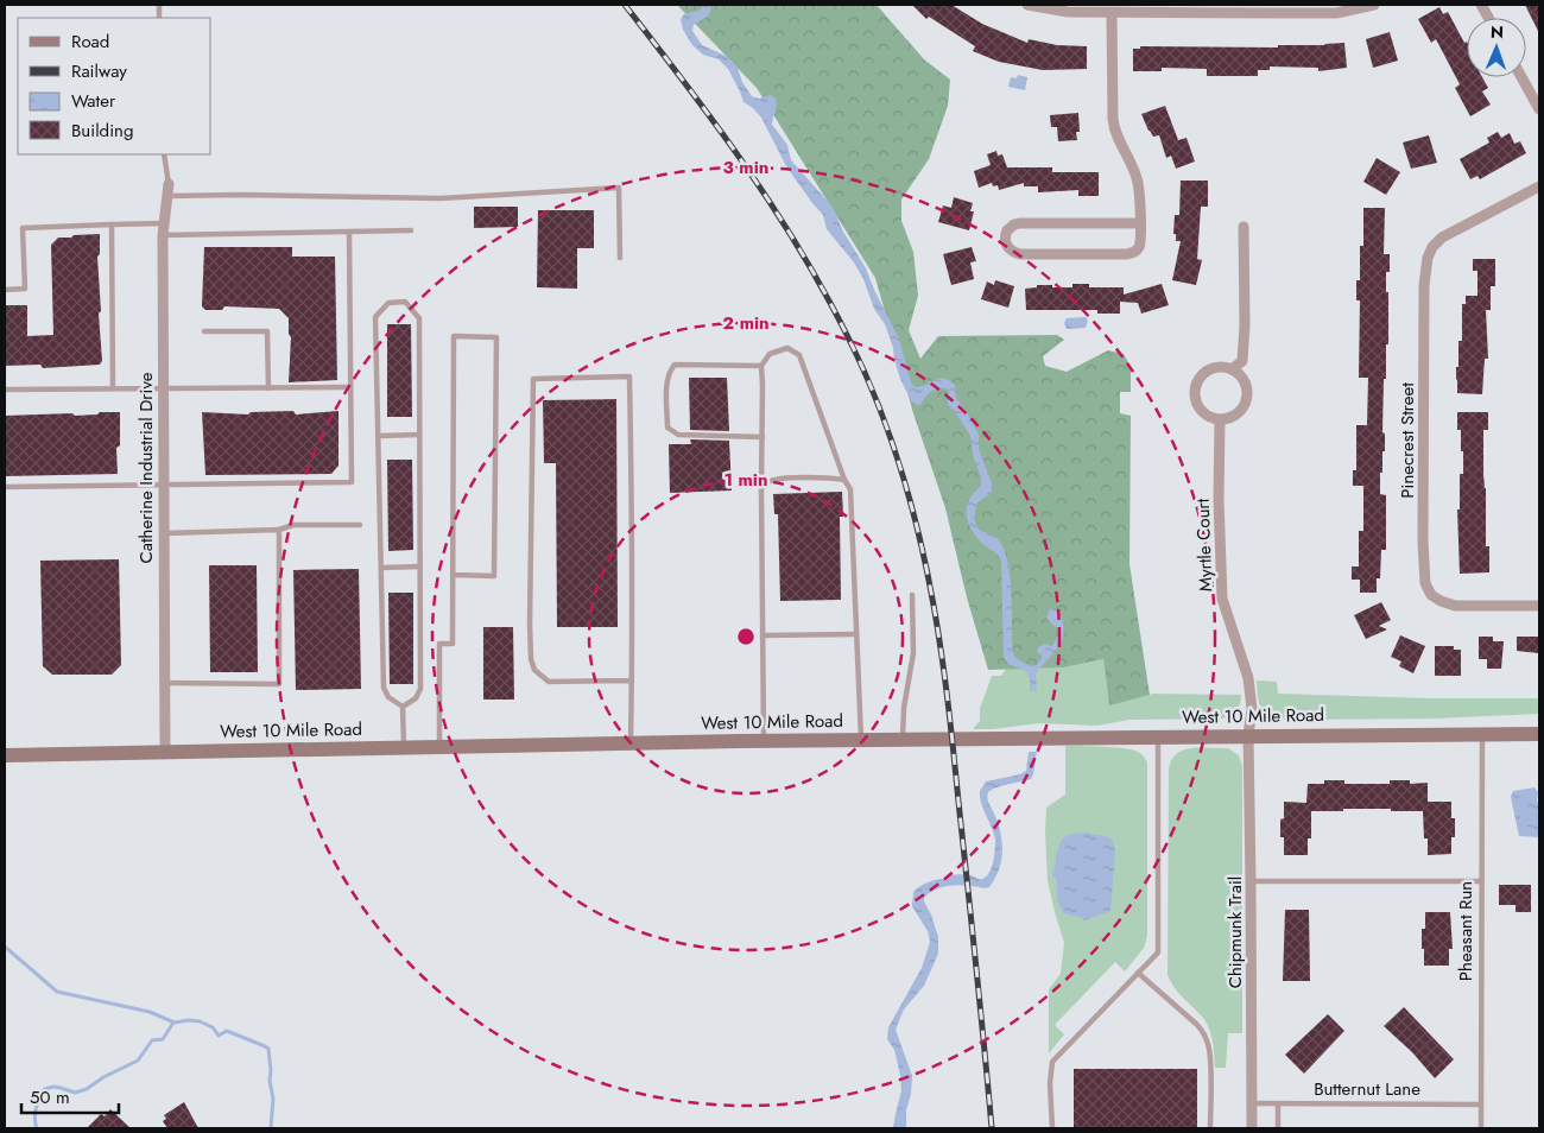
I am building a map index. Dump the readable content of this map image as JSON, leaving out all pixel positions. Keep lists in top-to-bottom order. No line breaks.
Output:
{"streets":{"main road":["West 10 Mile Road"],"street":["Pinecrest Street","Catherine Industrial Drive","Myrtle Court","Chipmunk Trail"],"lane":["Pheasant Run","Butternut Lane"]},"crossings":[["Catherine Industrial Drive","West 10 Mile Road"],["Myrtle Court","West 10 Mile Road"],["Myrtle Court","Chipmunk Trail"],["West 10 Mile Road","Pheasant Run"],["West 10 Mile Road","Chipmunk Trail"],["Pheasant Run","Butternut Lane"],["Chipmunk Trail","Butternut Lane"]],"legend":["Road","Railway","Water","Building"],"scale_bar":"50 m","north":"top","rings":["3 min","2 min","1 min"]}
